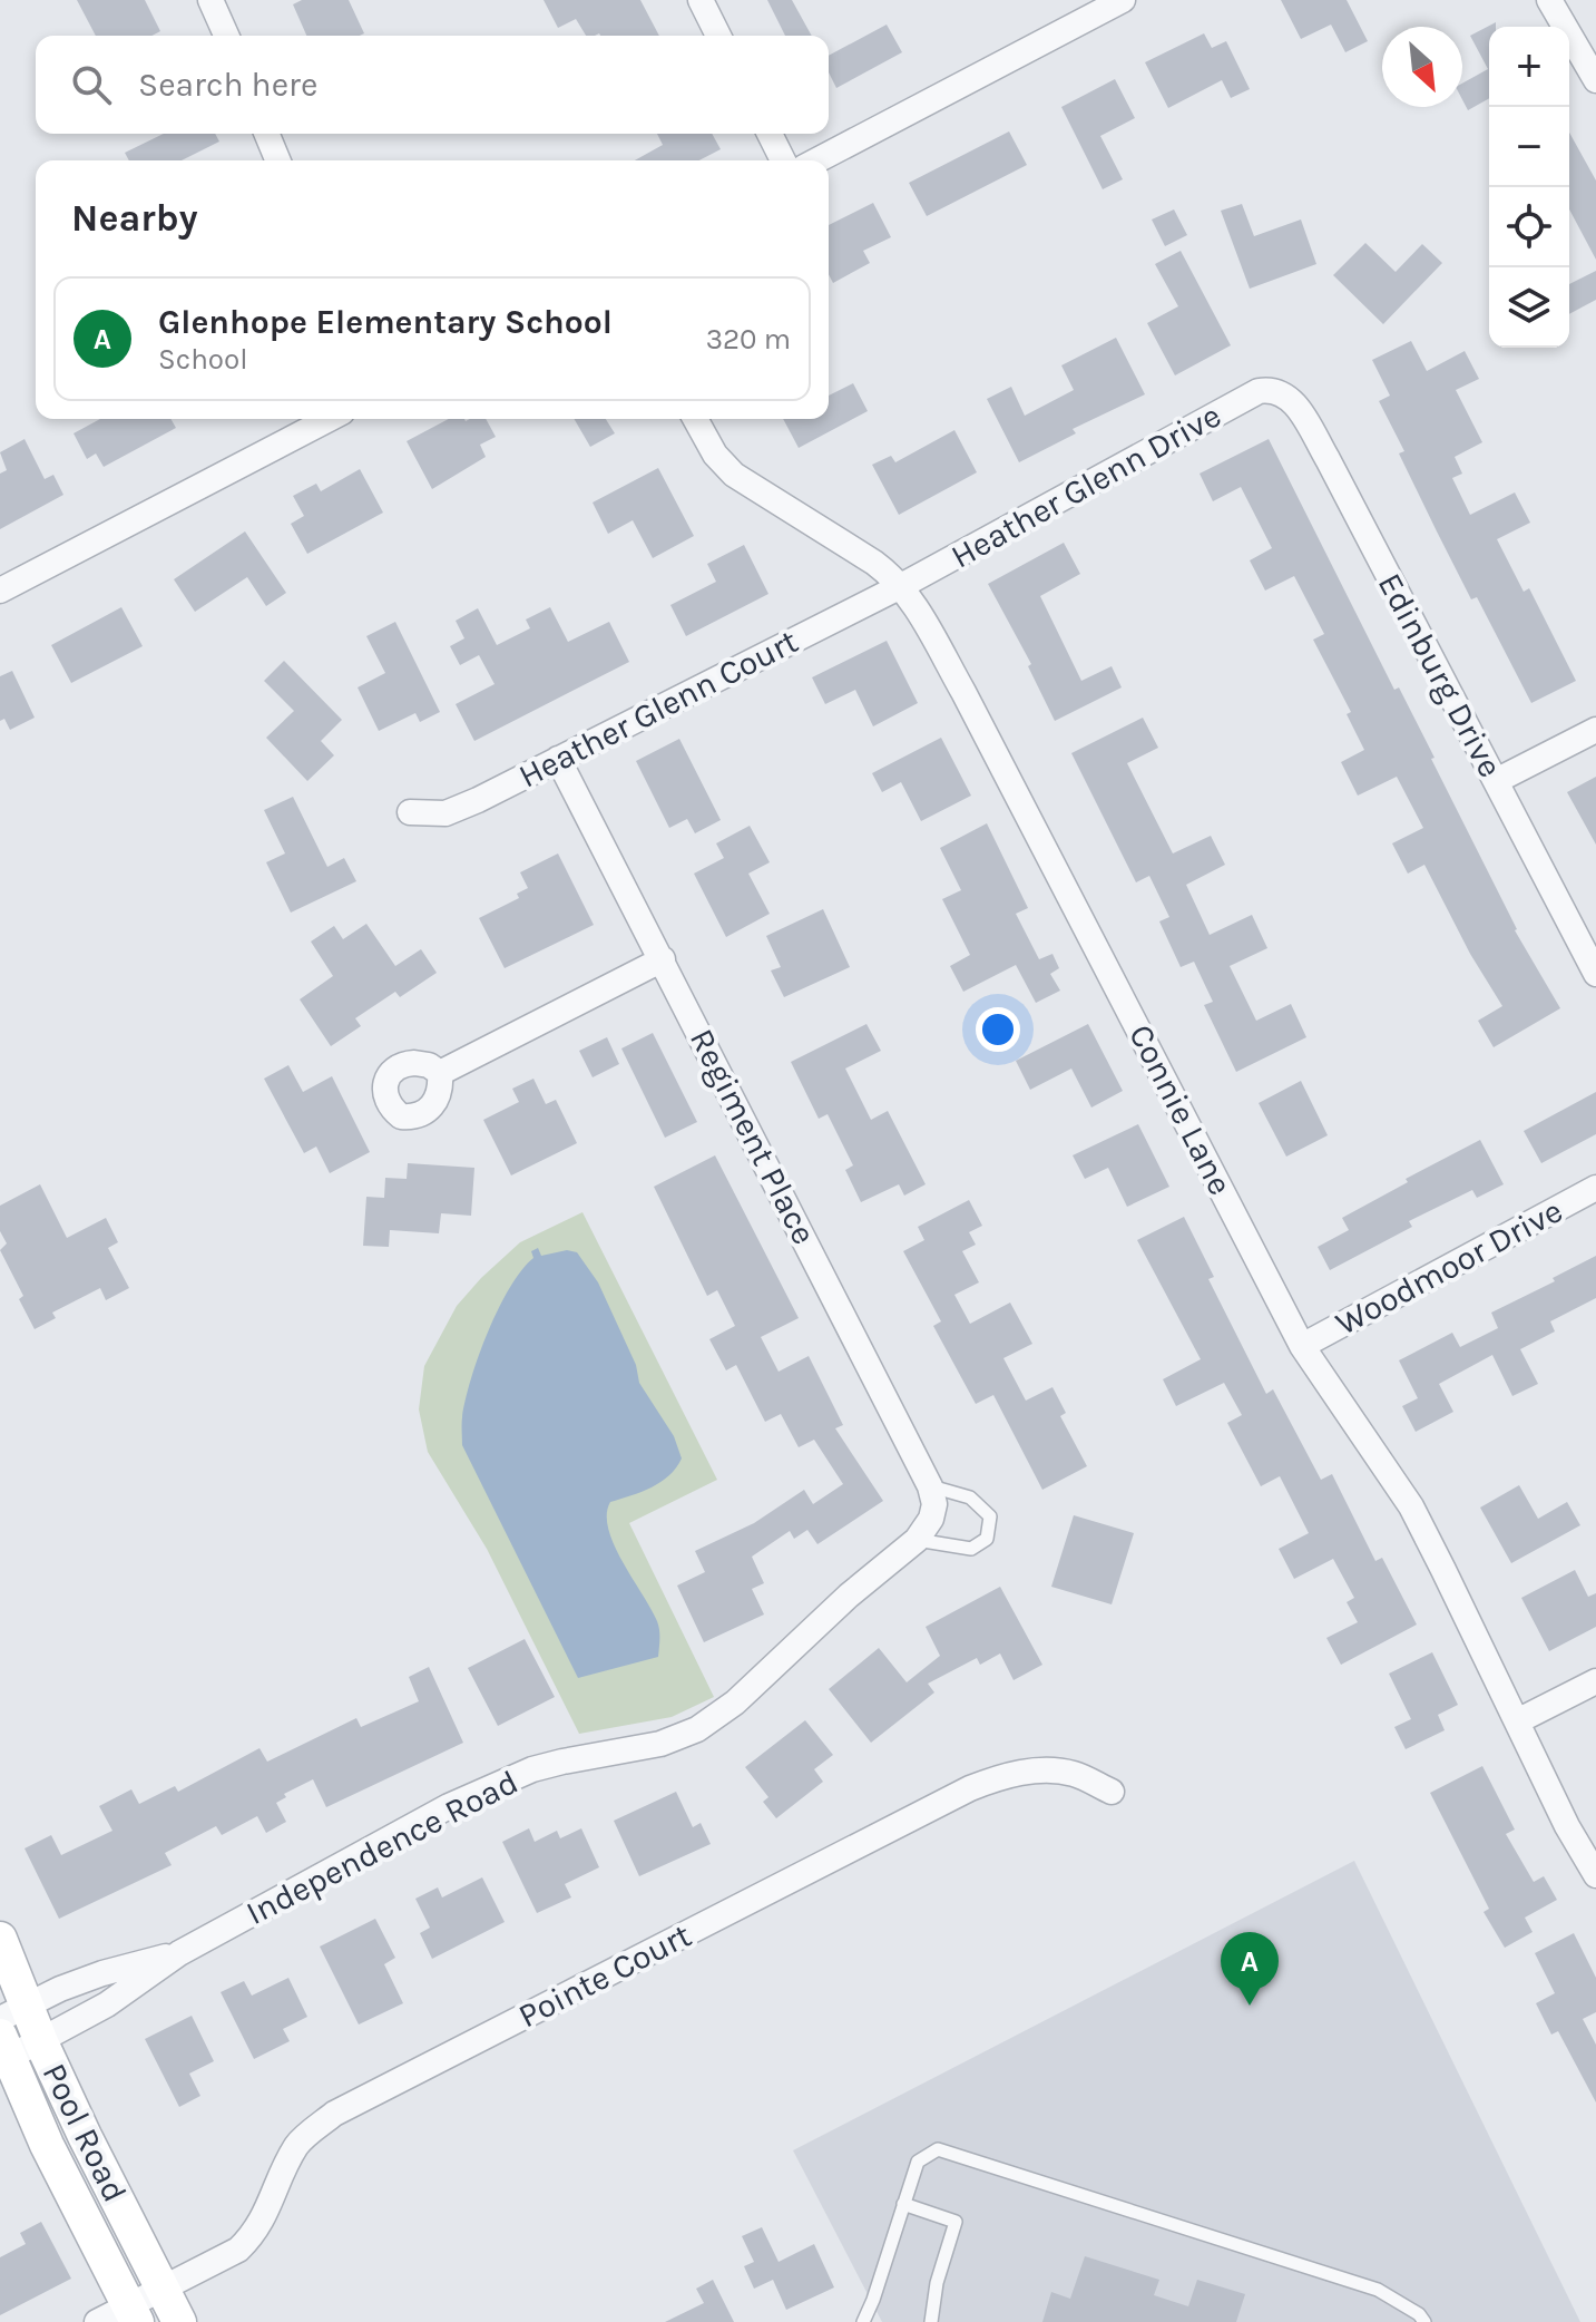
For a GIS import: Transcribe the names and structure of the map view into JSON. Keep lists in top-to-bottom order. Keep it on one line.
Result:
{"streets":{"main road":["Pool Road"],"street":["Heather Glenn Drive","Edinburg Drive","Heather Glenn Court","Connie Lane","Regiment Place","Woodmoor Drive","Independence Road","Pointe Court"]},"crossings":[["Heather Glenn Drive","Edinburg Drive"],["Heather Glenn Drive","Heather Glenn Court"],["Heather Glenn Drive","Connie Lane"],["Heather Glenn Court","Connie Lane"],["Heather Glenn Court","Regiment Place"],["Connie Lane","Woodmoor Drive"],["Regiment Place","Independence Road"],["Independence Road","Pool Road"],["Pointe Court","Pool Road"]],"north":"bottom right","page":{"map_buttons":["+","−"],"search":"Search here","heading":"Nearby","list":[{"mark":"A","name":"Glenhope Elementary School","note":"School","value":"320 m"}],"pins":"A"}}
